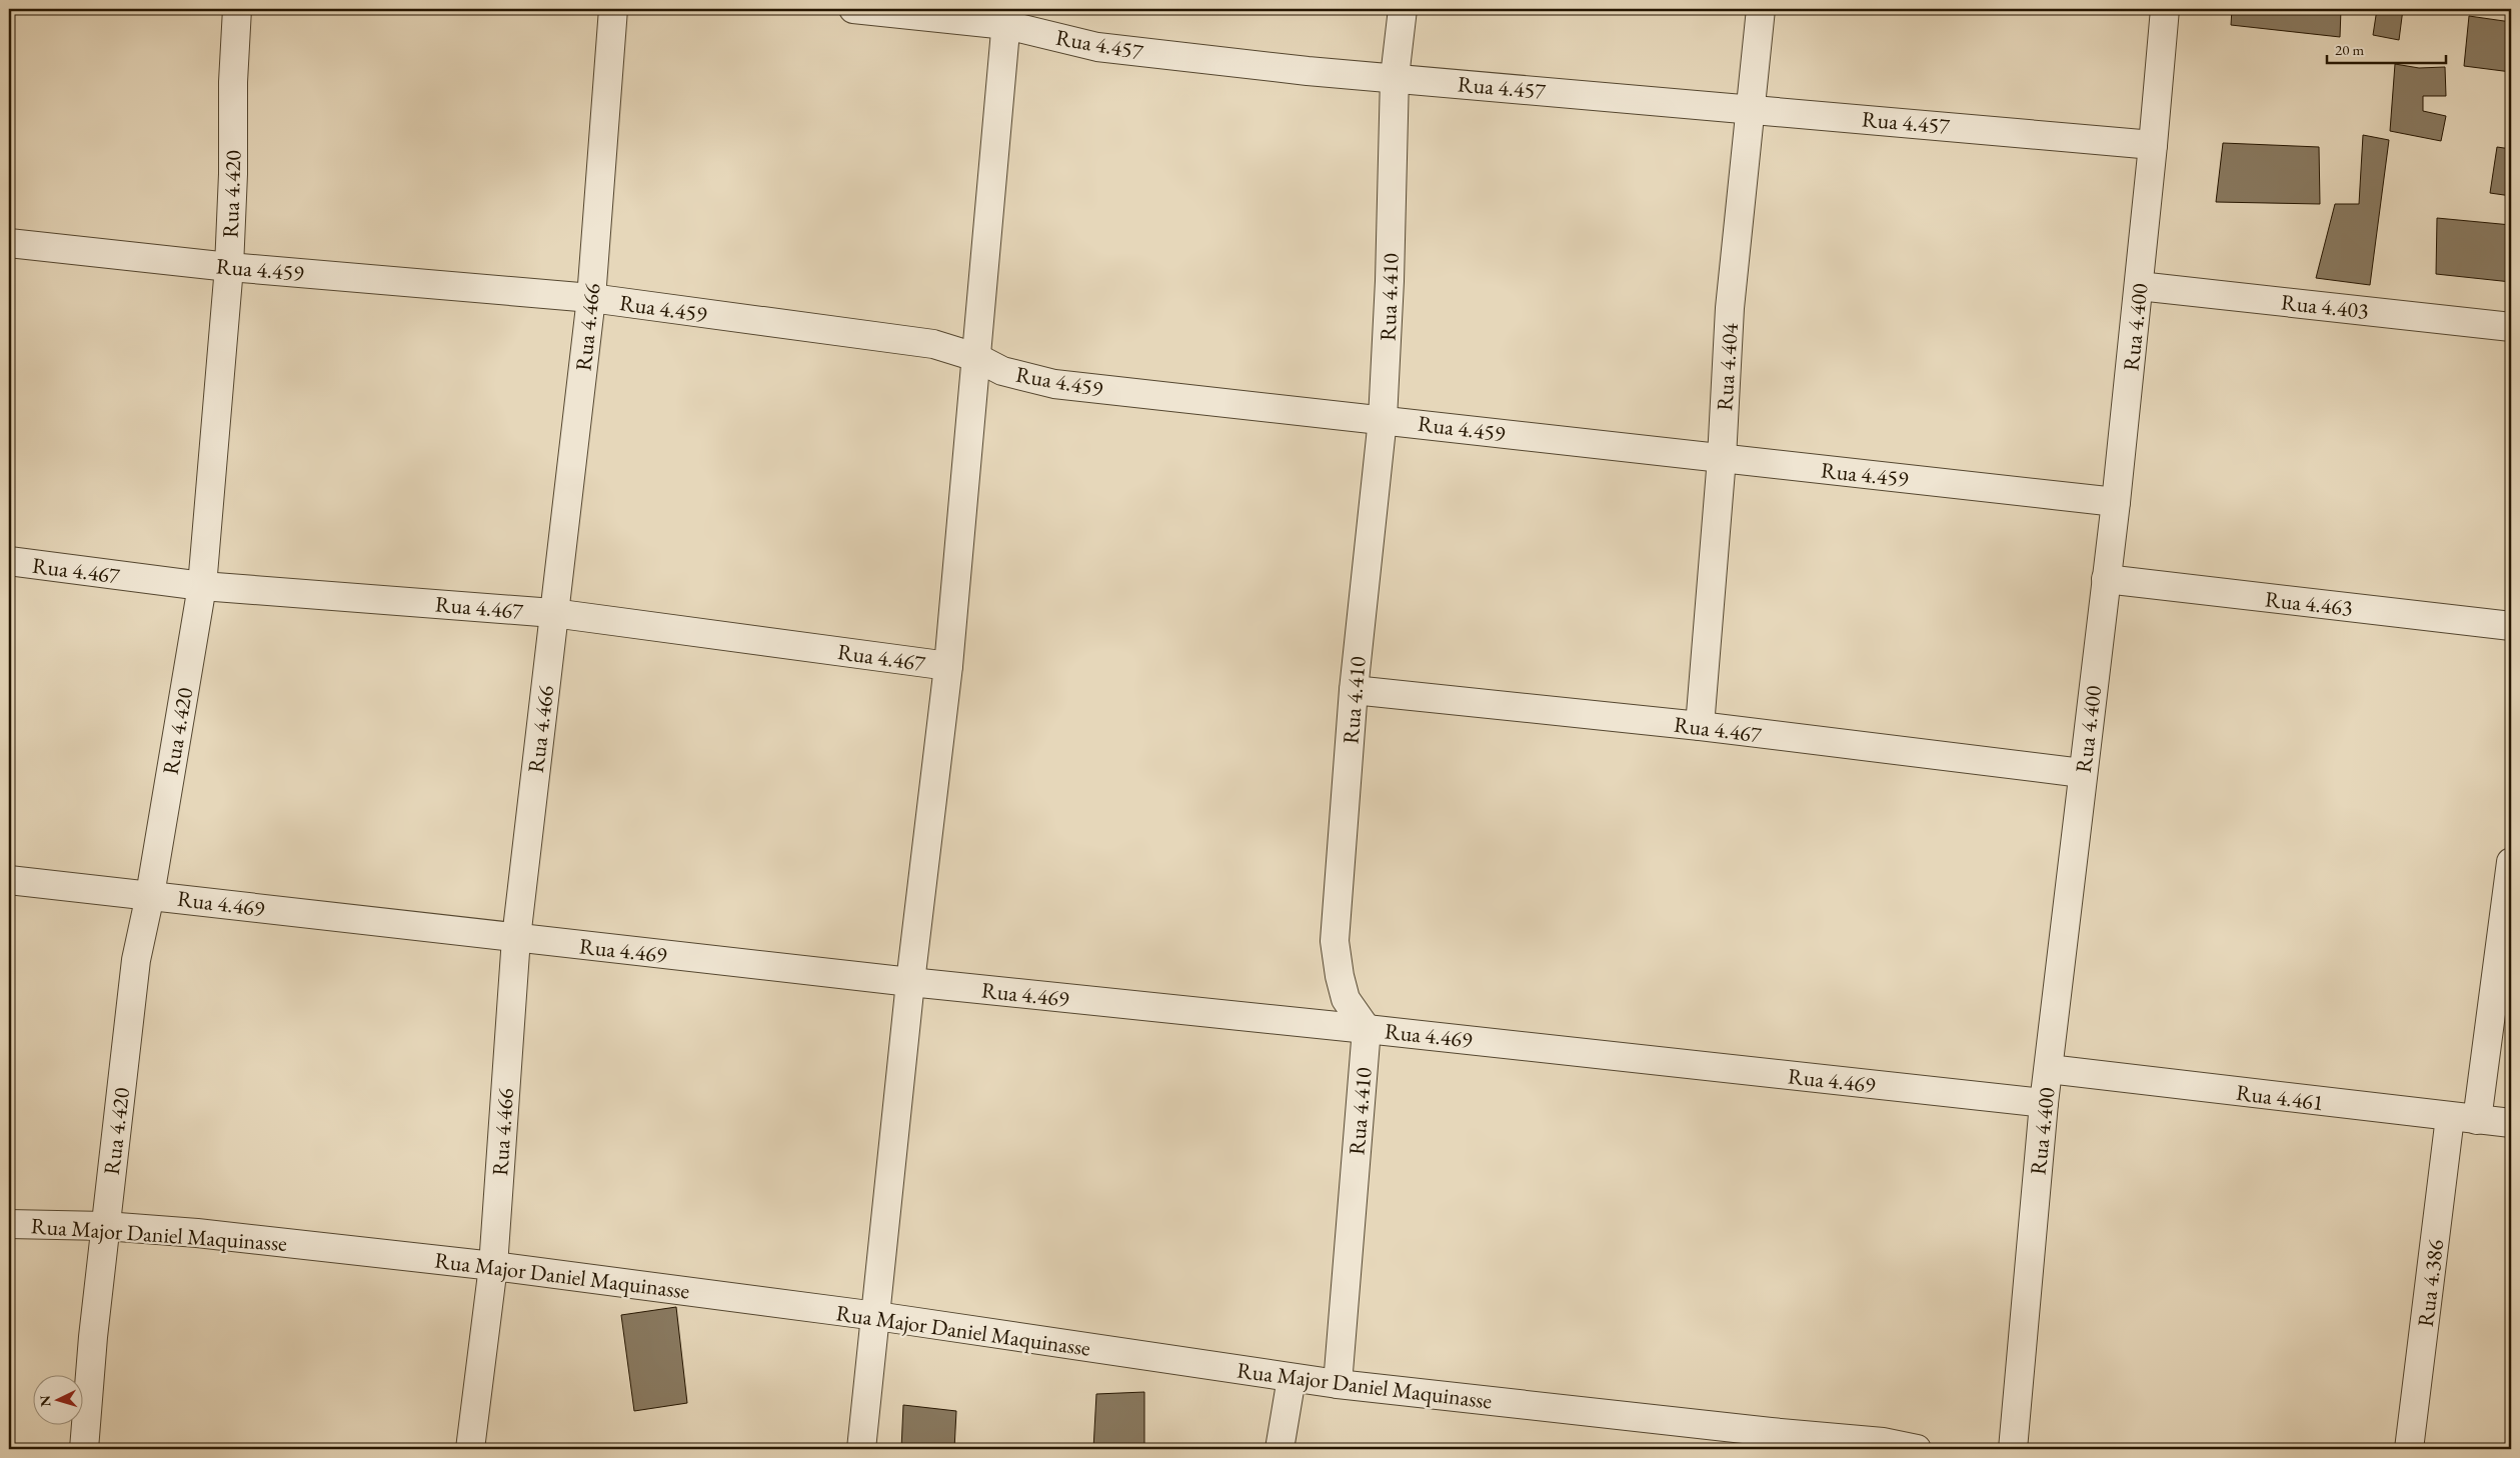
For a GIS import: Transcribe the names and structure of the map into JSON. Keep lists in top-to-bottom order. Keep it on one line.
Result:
{"streets":{"street":["Rua 4.457","Rua 4.420","Rua 4.459","Rua 4.410","Rua 4.403","Rua 4.466","Rua 4.400","Rua 4.404","Rua 4.467","Rua 4.463","Rua 4.469","Rua 4.461","Rua Major Daniel Maquinasse","Rua 4.386"]},"crossings":[["Rua 4.457","Rua 4.410"],["Rua 4.457","Rua 4.400"],["Rua 4.457","Rua 4.404"],["Rua 4.420","Rua 4.459"],["Rua 4.420","Rua 4.467"],["Rua 4.420","Rua 4.469"],["Rua 4.420","Rua Major Daniel Maquinasse"],["Rua 4.459","Rua 4.410"],["Rua 4.459","Rua 4.466"],["Rua 4.459","Rua 4.400"],["Rua 4.459","Rua 4.404"],["Rua 4.410","Rua 4.467"],["Rua 4.410","Rua 4.469"],["Rua 4.410","Rua Major Daniel Maquinasse"],["Rua 4.403","Rua 4.400"],["Rua 4.466","Rua 4.467"],["Rua 4.466","Rua 4.469"],["Rua 4.466","Rua Major Daniel Maquinasse"],["Rua 4.400","Rua 4.467"],["Rua 4.400","Rua 4.463"],["Rua 4.400","Rua 4.469"],["Rua 4.400","Rua 4.461"],["Rua 4.404","Rua 4.467"],["Rua 4.461","Rua 4.386"]],"scale_bar":"20 m","north":"left"}
